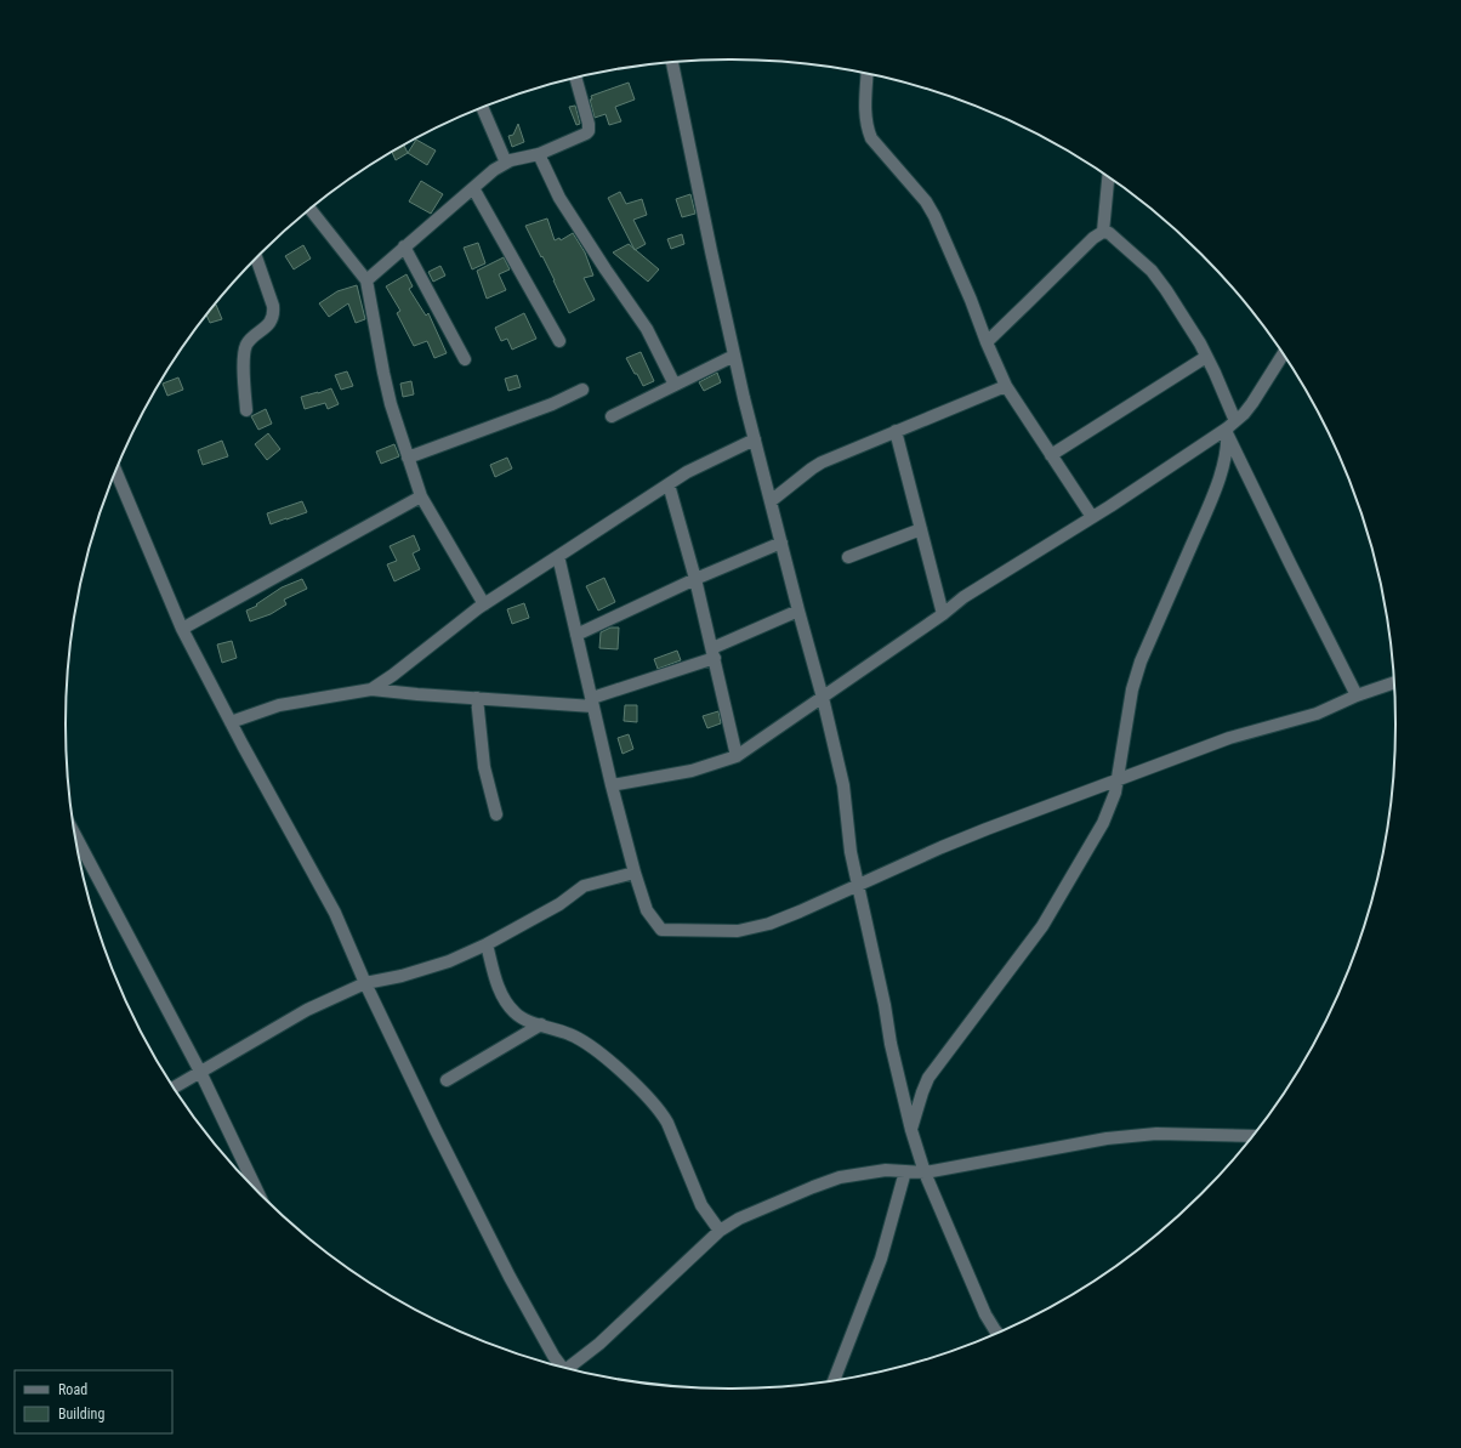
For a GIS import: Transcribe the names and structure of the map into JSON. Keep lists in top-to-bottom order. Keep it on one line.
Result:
{"legend":["Road","Building"]}
